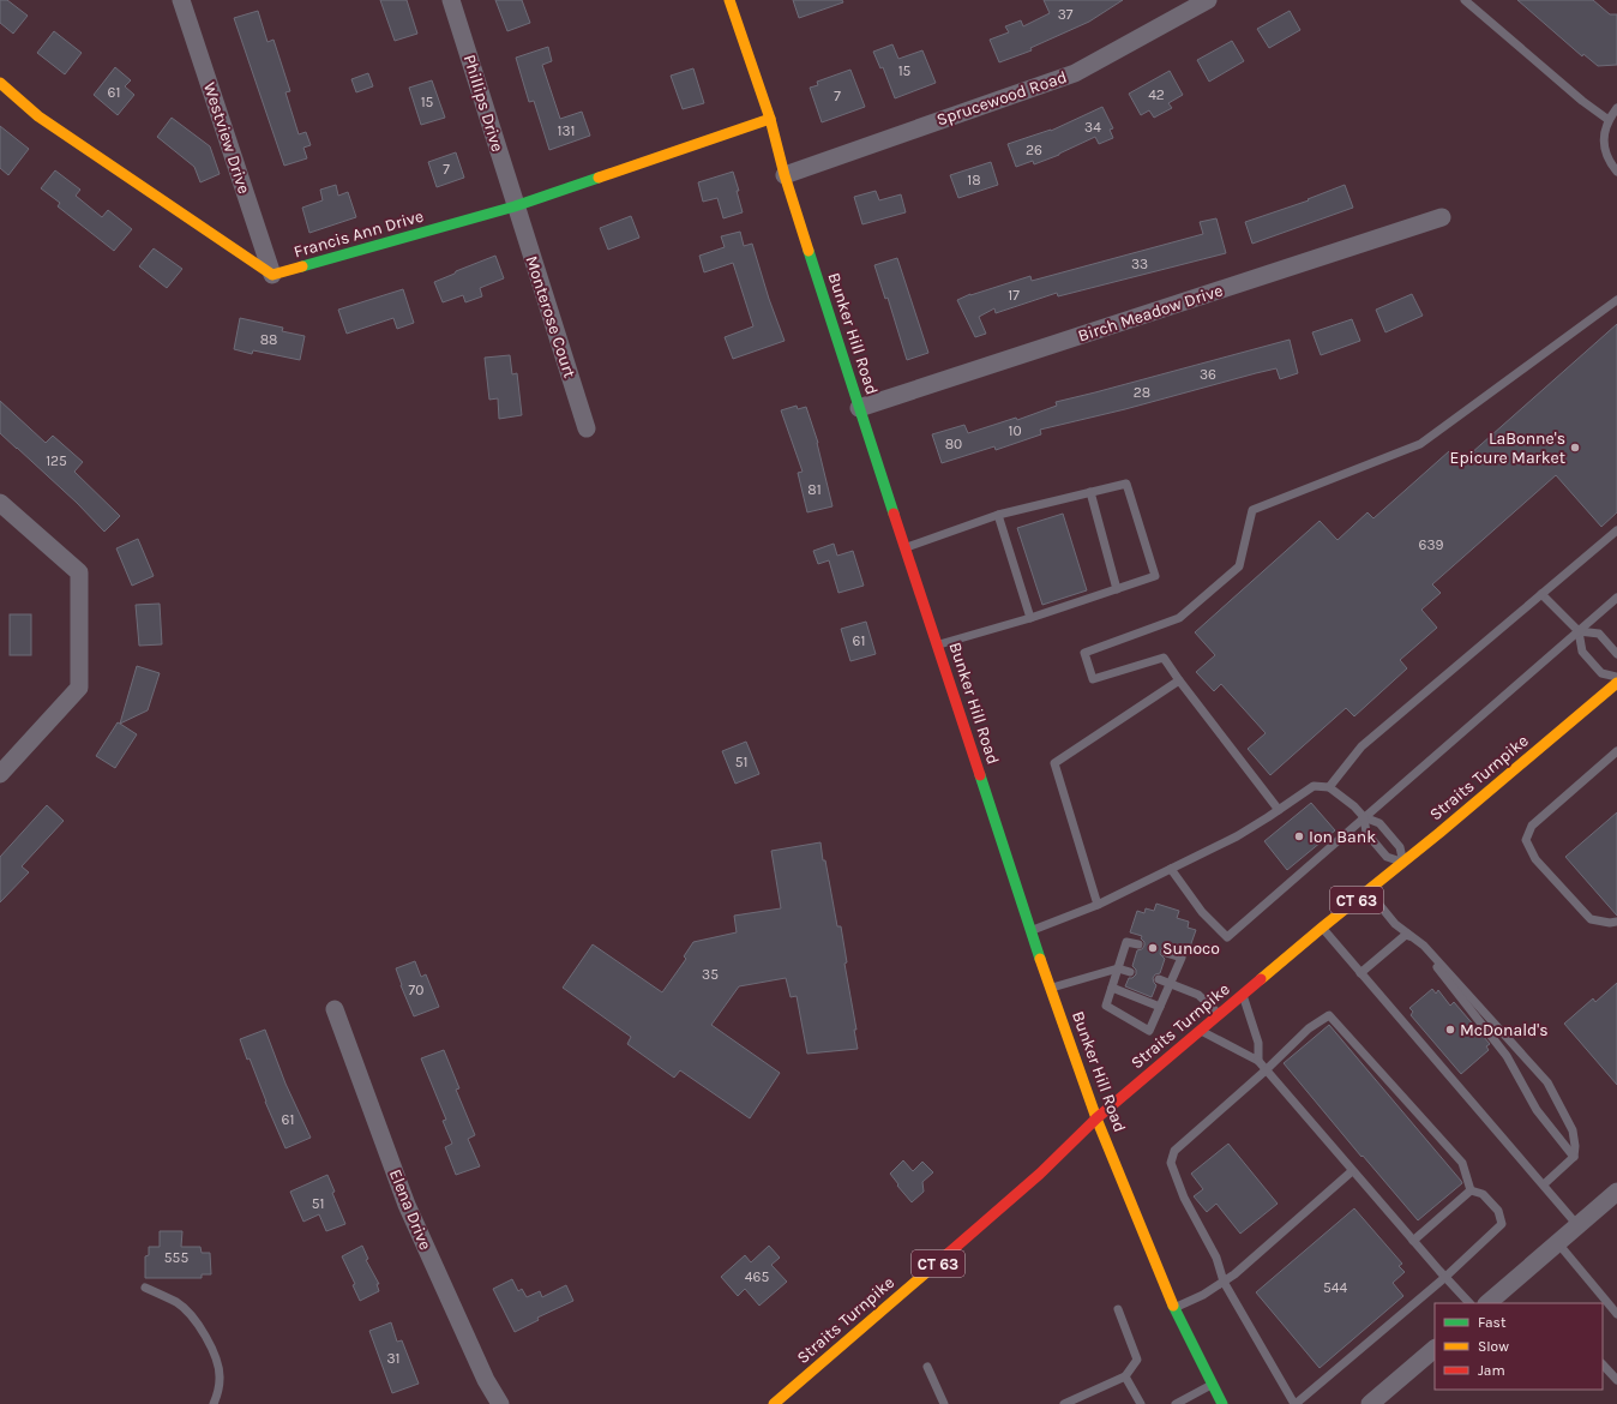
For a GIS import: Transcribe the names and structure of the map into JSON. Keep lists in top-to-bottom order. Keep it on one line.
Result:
{"streets":{"main road":["Francis Ann Drive","Bunker Hill Road","Straits Turnpike","CT 63"],"street":["Sprucewood Road","Phillips Drive","Westview Drive","Birch Meadow Drive","Monterose Court","Elena Drive"]},"crossings":[["Sprucewood Road","Bunker Hill Road"],["Phillips Drive","Francis Ann Drive"],["Phillips Drive","Monterose Court"],["Westview Drive","Francis Ann Drive"],["Francis Ann Drive","Monterose Court"],["Francis Ann Drive","Bunker Hill Road"],["Birch Meadow Drive","Bunker Hill Road"],["Bunker Hill Road","Straits Turnpike"]],"places":["LaBonne's Epicure Market","Ion Bank","Sunoco","McDonald's"],"house_numbers":["37","15","61","42","7","15","34","131","26","7","18","33","17","88","36","28","10","80","125","81","639","61","51","35","70","61","51","555","465","544","31"],"legend":["Fast","Slow","Jam"]}
